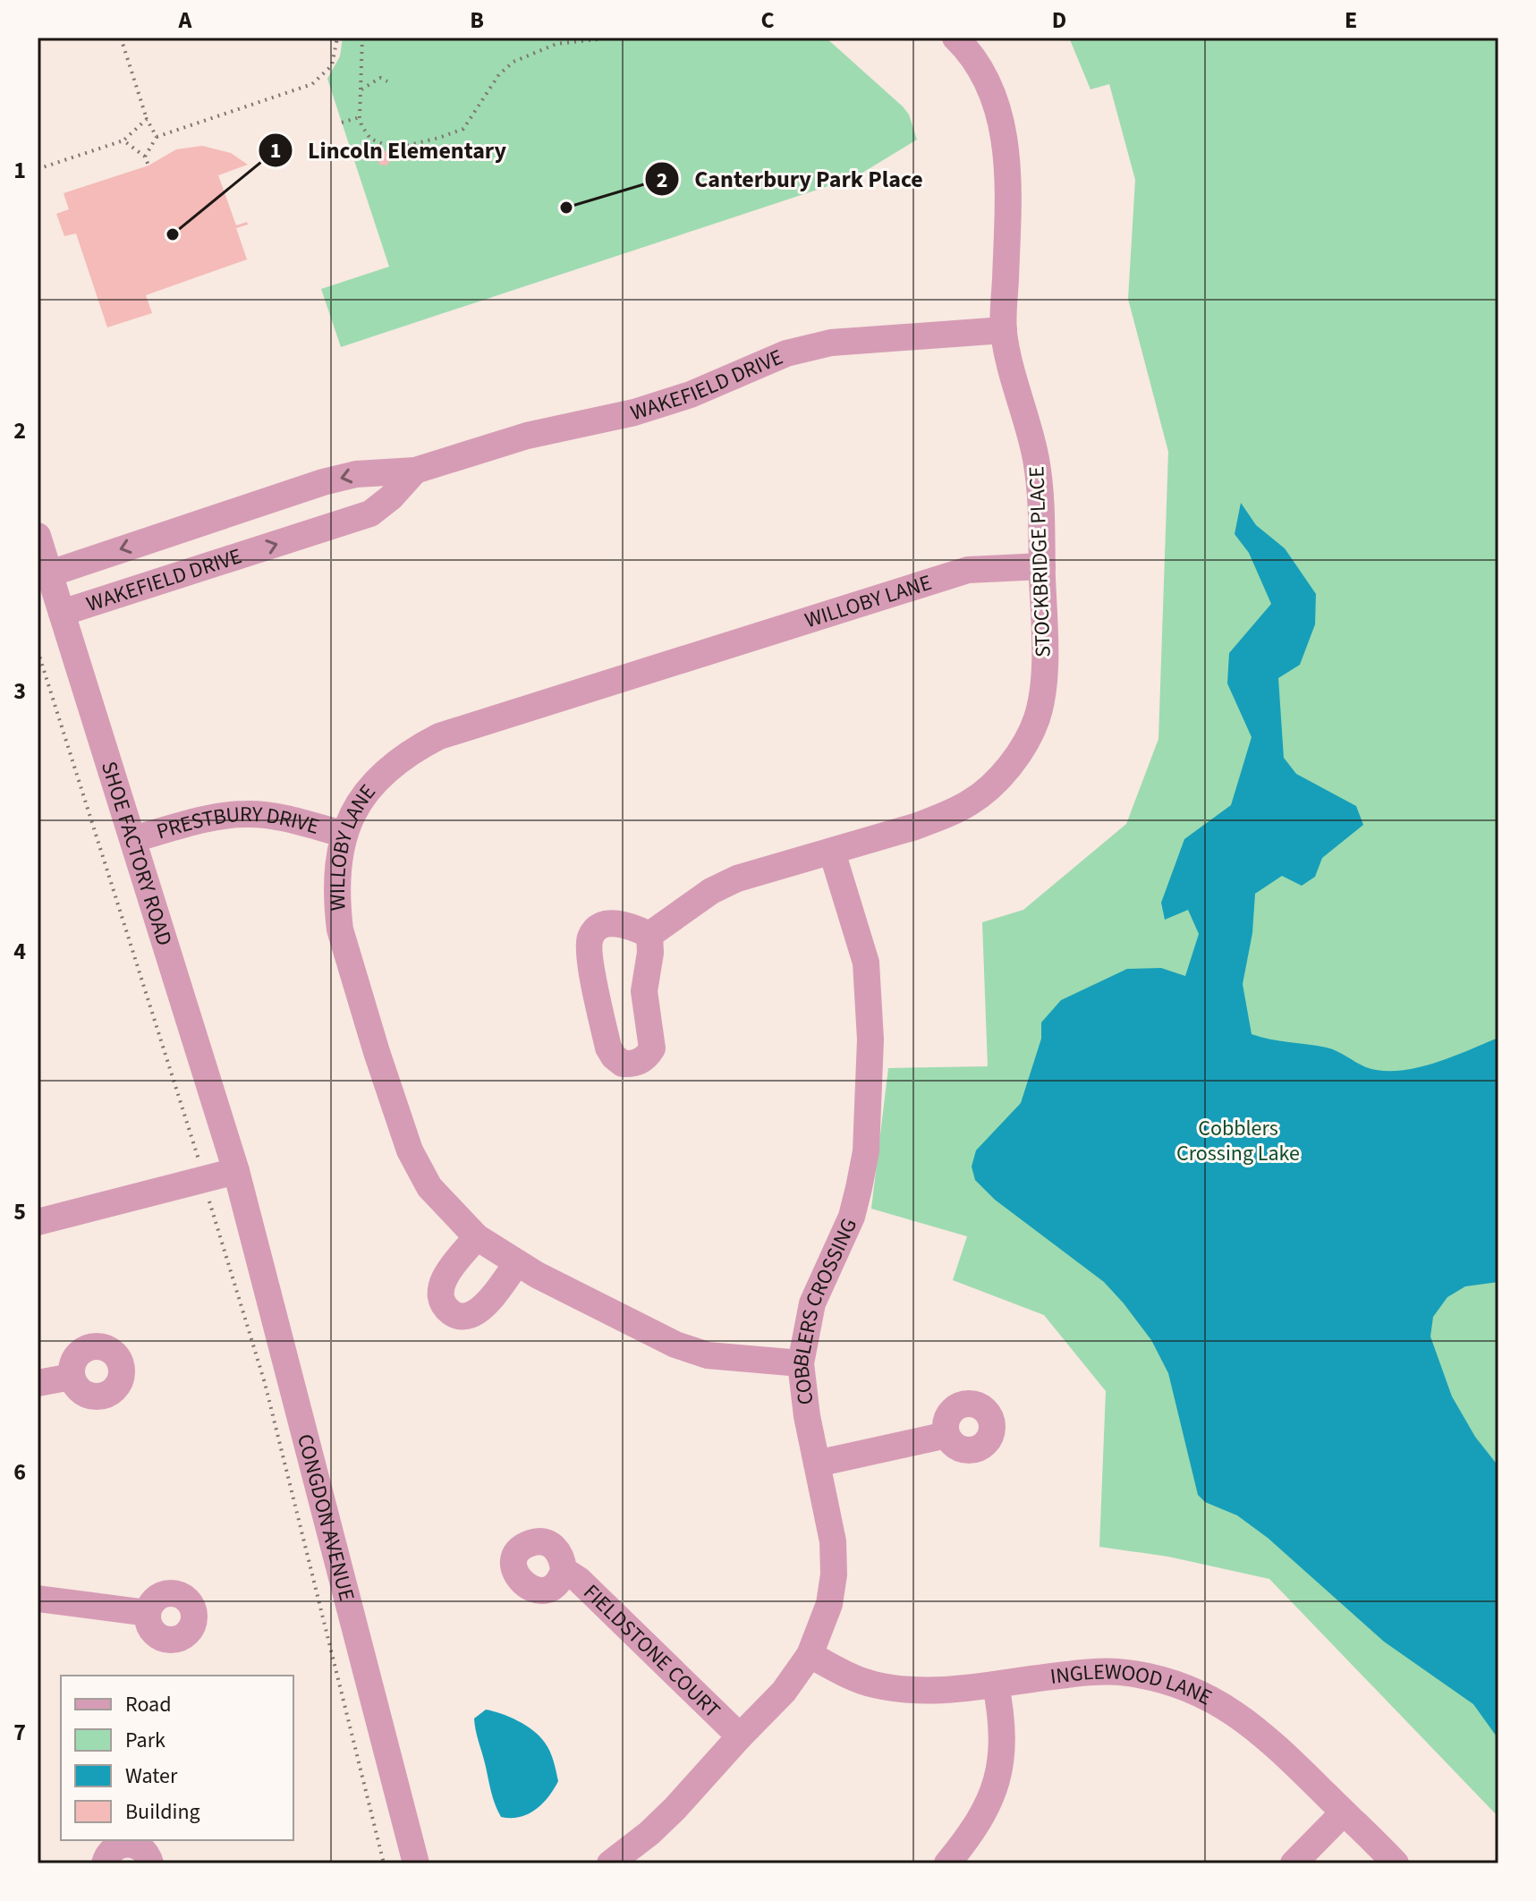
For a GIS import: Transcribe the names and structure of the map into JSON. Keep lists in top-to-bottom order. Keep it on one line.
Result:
{"streets":{"street":["WAKEFIELD DRIVE","STOCKBRIDGE PLACE","WILLOBY LANE","PRESTBURY DRIVE","SHOE FACTORY ROAD","COBBLERS CROSSING","CONGDON AVENUE","FIELDSTONE COURT","INGLEWOOD LANE"]},"crossings":[["WAKEFIELD DRIVE","STOCKBRIDGE PLACE"],["WAKEFIELD DRIVE","SHOE FACTORY ROAD"],["STOCKBRIDGE PLACE","WILLOBY LANE"],["STOCKBRIDGE PLACE","COBBLERS CROSSING"],["WILLOBY LANE","PRESTBURY DRIVE"],["WILLOBY LANE","COBBLERS CROSSING"],["PRESTBURY DRIVE","SHOE FACTORY ROAD"],["SHOE FACTORY ROAD","CONGDON AVENUE"],["COBBLERS CROSSING","FIELDSTONE COURT"],["COBBLERS CROSSING","INGLEWOOD LANE"]],"parks":["Cobblers Crossing Lake"],"places":["Canterbury Park Place","Lincoln Elementary"],"legend":["Road","Park","Water","Building"],"grid":{"columns":["A","B","C","D","E"],"rows":["1","2","3","4","5","6","7"]}}
